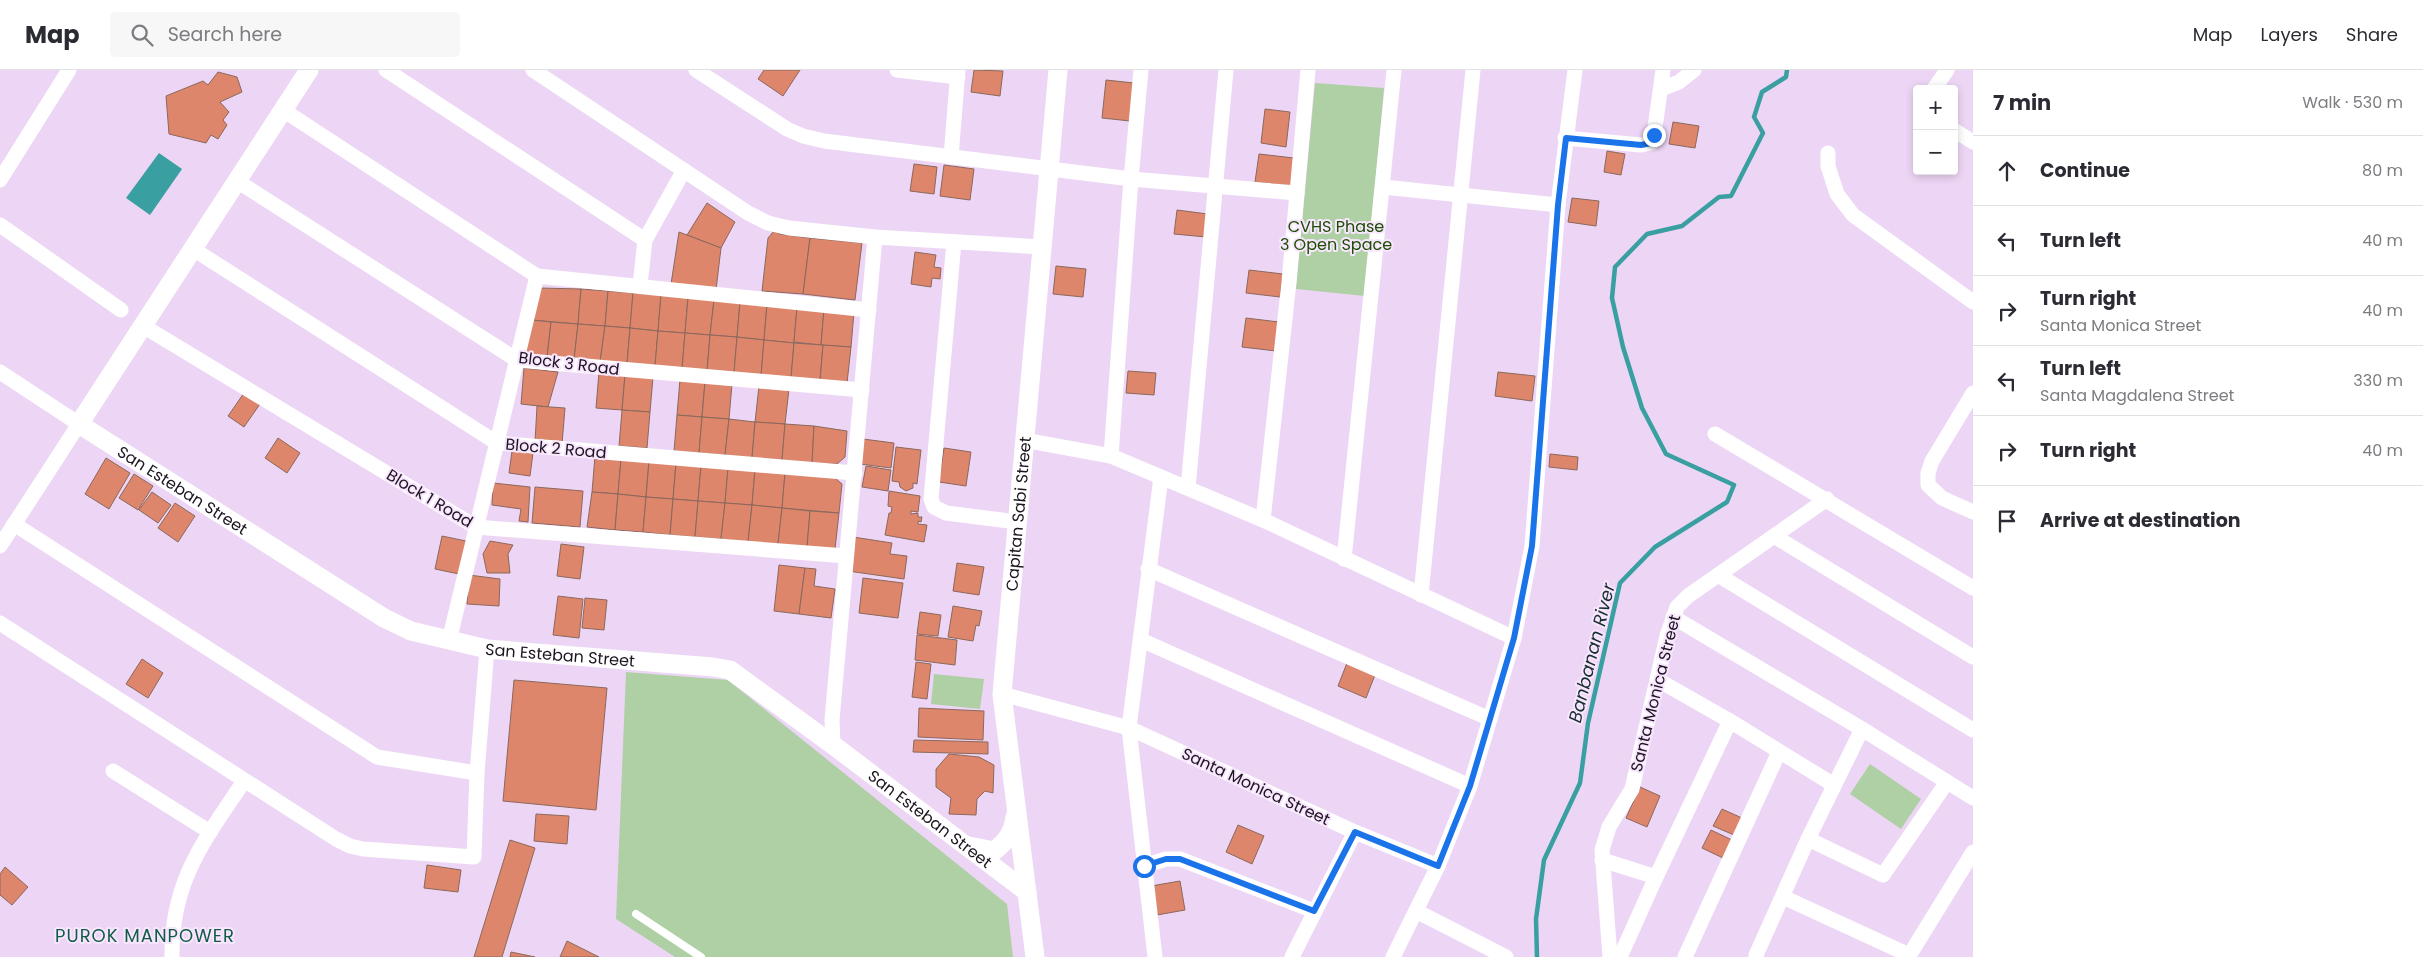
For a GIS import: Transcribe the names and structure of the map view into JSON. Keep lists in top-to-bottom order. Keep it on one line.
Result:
{"streets":{"street":["Block 3 Road","Block 2 Road","San Esteban Street","Block 1 Road","Capitan Sabi Street","Santa Monica Street"]},"crossings":[["San Esteban Street","Capitan Sabi Street"],["Capitan Sabi Street","Santa Monica Street"]],"districts":["PUROK MANPOWER"],"water":["Banbanan River"],"parks":["CVHS Phase 3 Open Space"],"page":{"header":"Map","search":"Search here","nav":["Map","Layers","Share"],"heading":["7 min","Walk · 530 m"],"map_buttons":["+","−"],"list":[["Continue","80 m"],["Turn left","40 m"],["Turn right","Santa Monica Street","40 m"],["Turn left","Santa Magdalena Street","330 m"],["Turn right","40 m"],"Arrive at destination"]}}
